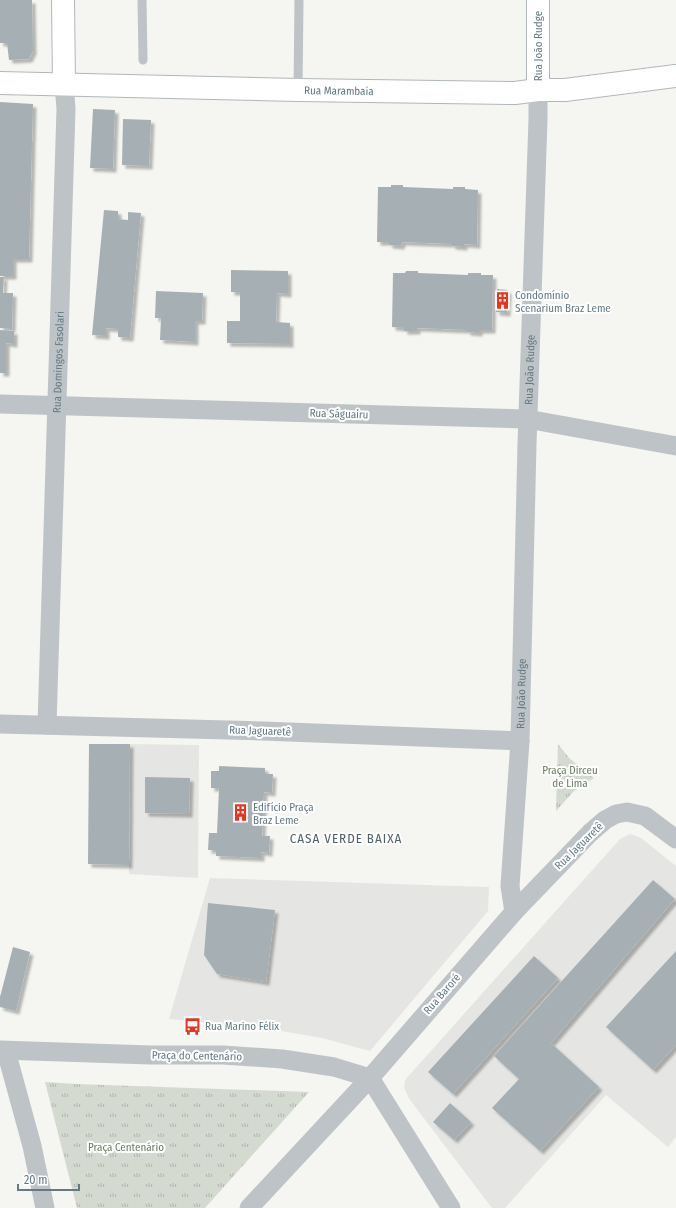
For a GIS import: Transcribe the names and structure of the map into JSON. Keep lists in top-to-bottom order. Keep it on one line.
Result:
{"streets":{"street":["Rua João Rudge","Rua Marambaia","Rua Domingos Fasolari","Rua Ságuairu","Rua Jaguaretê","Rua Baroré","Praça do Centenário"]},"crossings":[["Rua João Rudge","Rua Marambaia"],["Rua João Rudge","Rua Ságuairu"],["Rua João Rudge","Rua Jaguaretê"],["Rua Marambaia","Rua Domingos Fasolari"],["Rua Domingos Fasolari","Rua Ságuairu"],["Rua Domingos Fasolari","Rua Jaguaretê"],["Rua Jaguaretê","Rua Baroré"],["Rua Baroré","Praça do Centenário"]],"districts":["CASA VERDE BAIXA"],"parks":["Praça Dirceu de Lima","Praça Centenário"],"places":{"building":["Condomínio Scenarium Braz Leme","Edifício Praça Braz Leme"],"bus stop":["Rua Marino Félix"]},"scale_bar":"20 m"}
